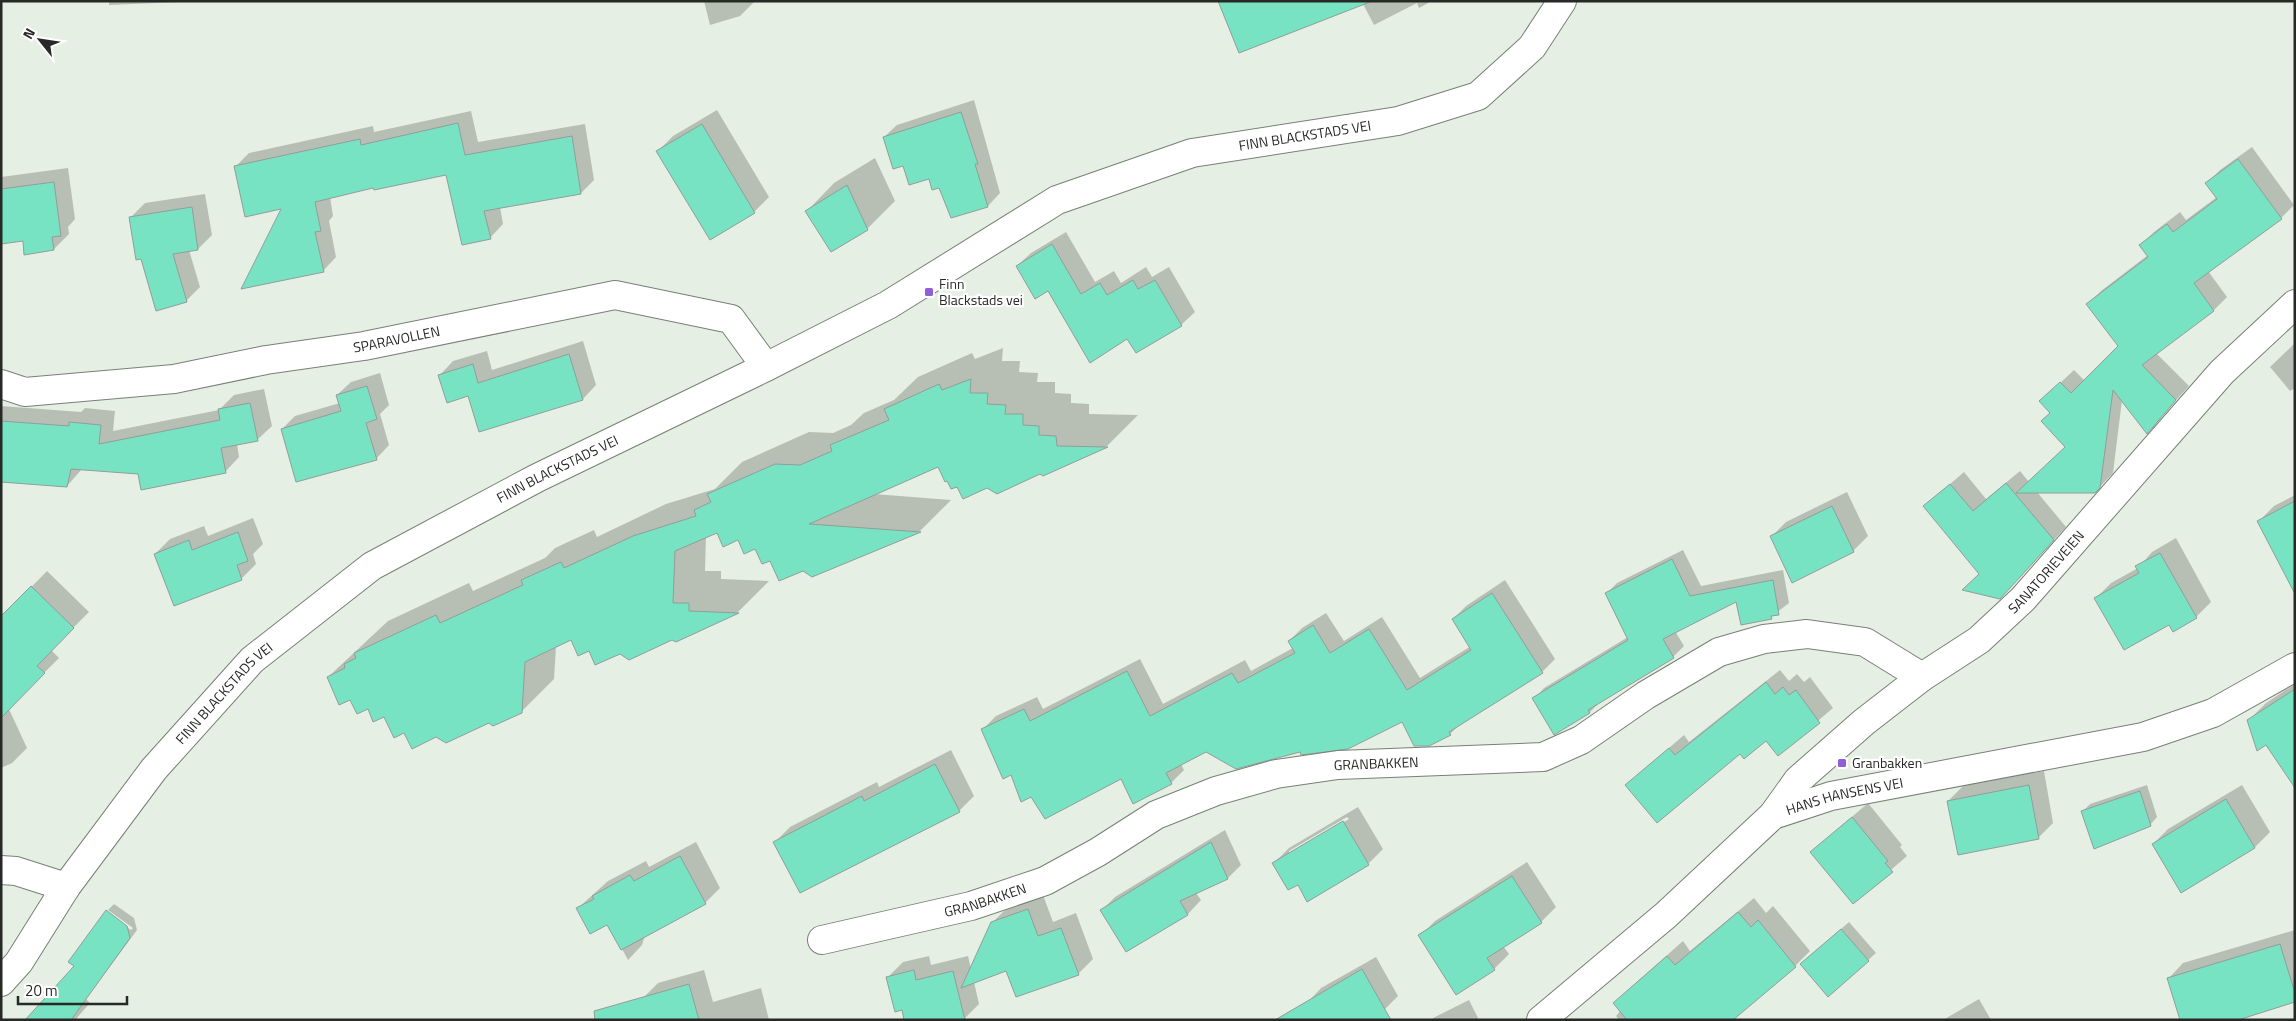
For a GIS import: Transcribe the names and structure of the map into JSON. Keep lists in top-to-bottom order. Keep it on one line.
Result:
{"streets":{"street":["FINN BLACKSTADS VEI","SPARAVOLLEN","SANATORIEVEIEN","GRANBAKKEN","HANS HANSENS VEI"]},"crossings":[["FINN BLACKSTADS VEI","SPARAVOLLEN"],["SANATORIEVEIEN","GRANBAKKEN"],["SANATORIEVEIEN","HANS HANSENS VEI"]],"places":{"transit":["Finn Blackstads vei","Granbakken"]},"scale_bar":"20 m","north":"top left"}
